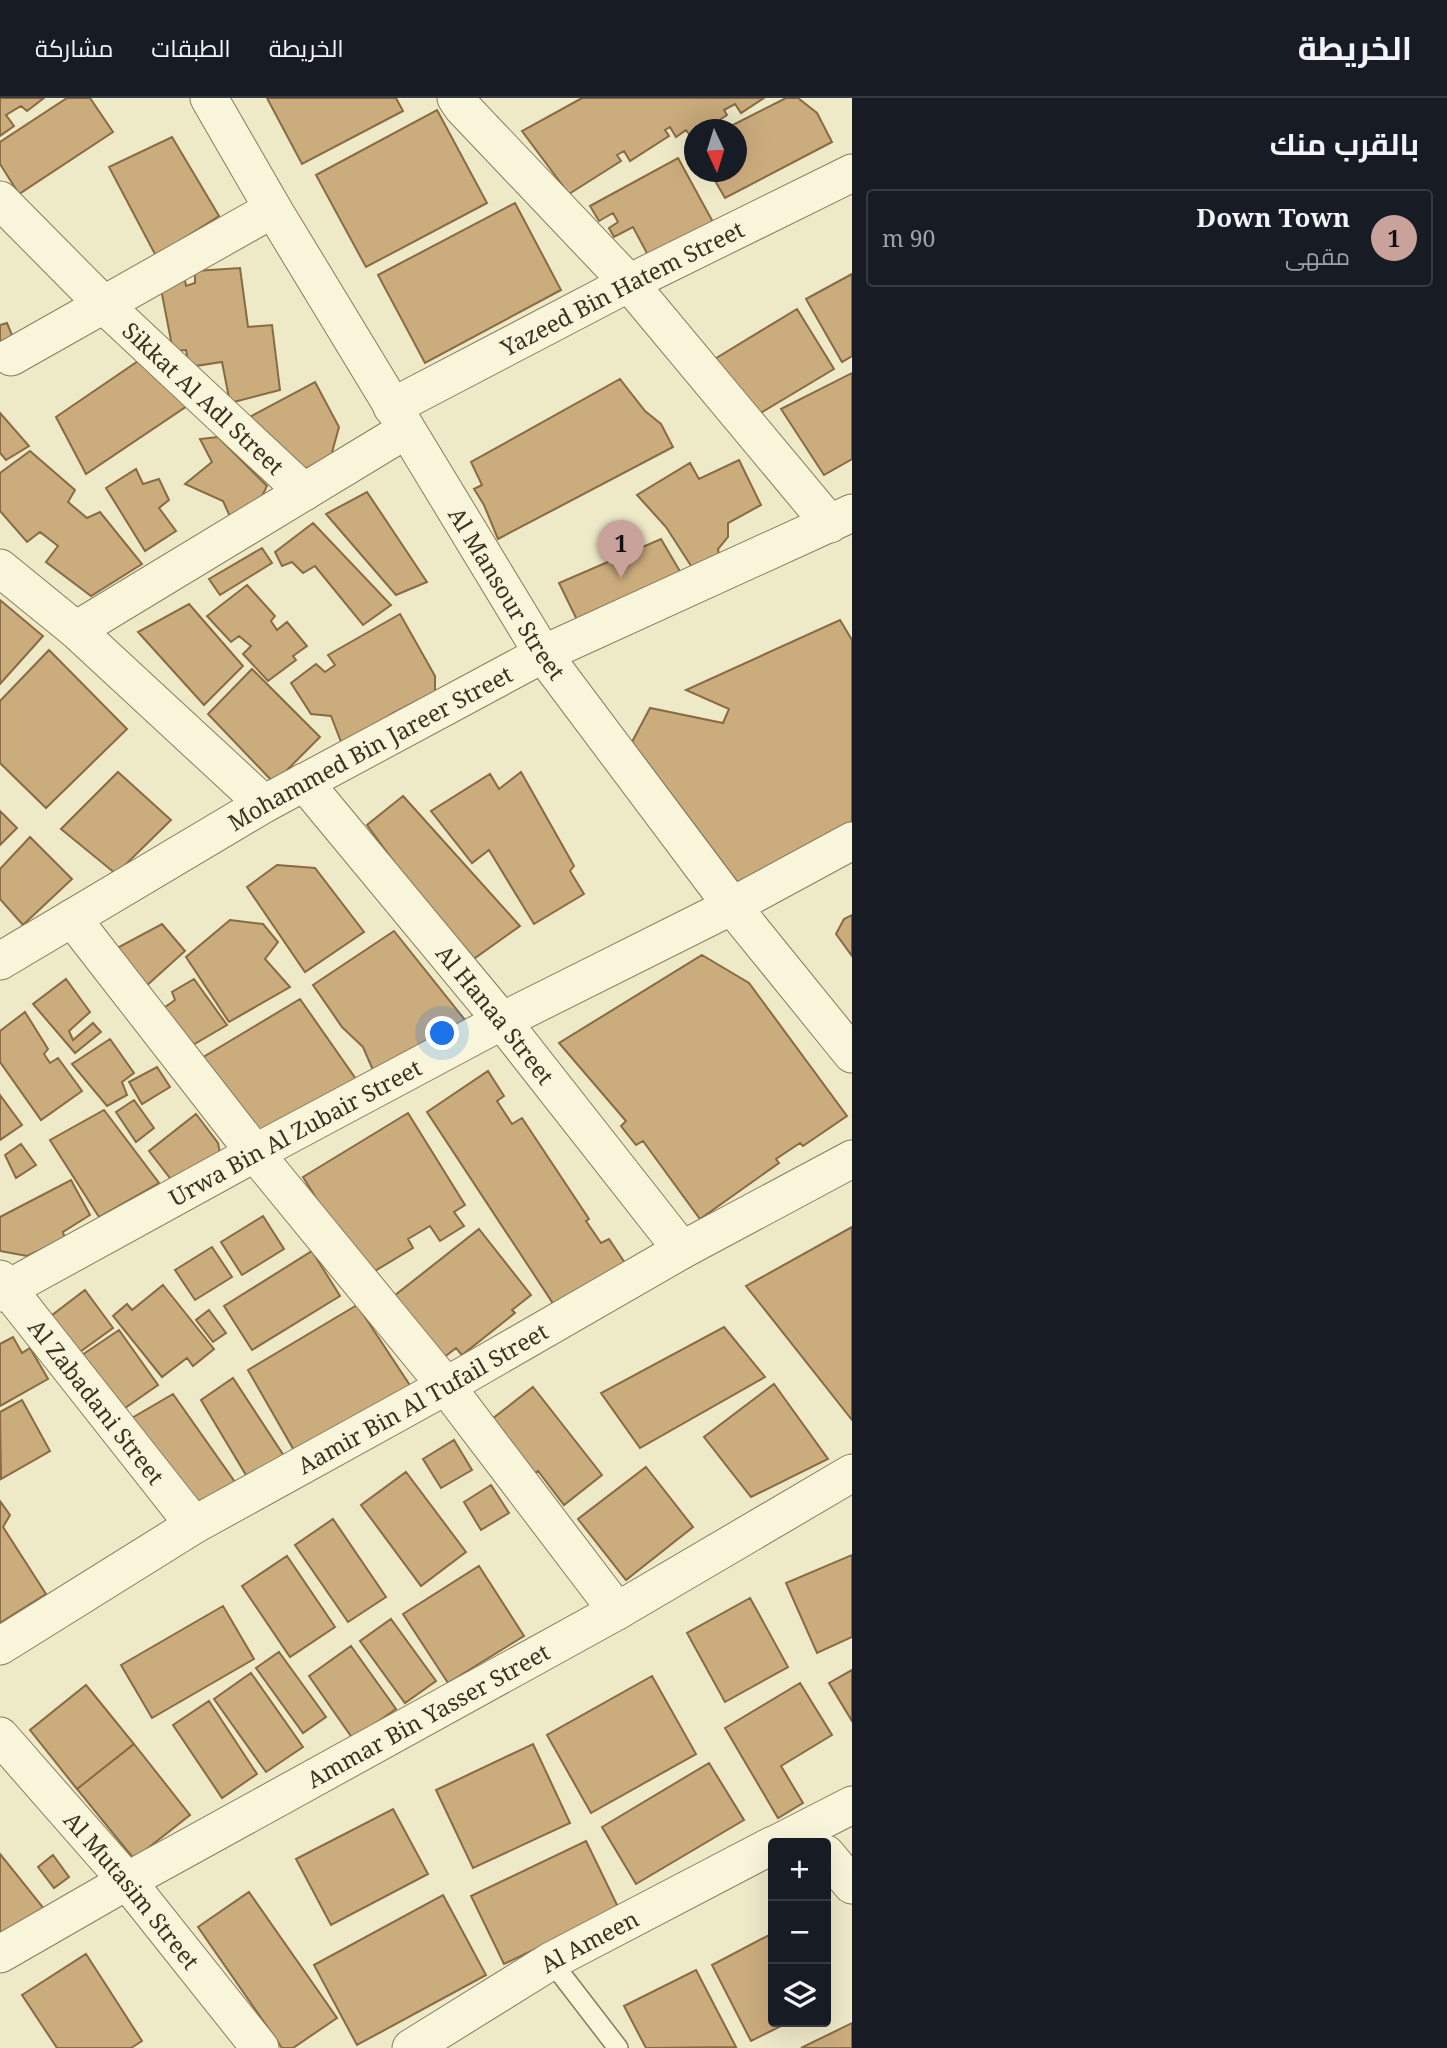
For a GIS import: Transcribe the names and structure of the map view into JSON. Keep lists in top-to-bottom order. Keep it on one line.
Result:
{"streets":{"street":["Yazeed Bin Hatem Street","Sikkat Al Adl Street","Al Mansour Street","Mohammed Bin Jareer Street","Al Hanaa Street","Urwa Bin Al Zubair Street","Aamir Bin Al Tufail Street","Al Zabadani Street","Ammar Bin Yasser Street","Al Mutasim Street","Al Ameen"]},"crossings":[["Yazeed Bin Hatem Street","Sikkat Al Adl Street"],["Yazeed Bin Hatem Street","Al Mansour Street"],["Yazeed Bin Hatem Street","Mohammed Bin Jareer Street"],["Sikkat Al Adl Street","Al Mansour Street"],["Al Mansour Street","Mohammed Bin Jareer Street"],["Al Mansour Street","Urwa Bin Al Zubair Street"],["Mohammed Bin Jareer Street","Al Hanaa Street"],["Al Hanaa Street","Urwa Bin Al Zubair Street"],["Al Hanaa Street","Aamir Bin Al Tufail Street"],["Urwa Bin Al Zubair Street","Al Zabadani Street"],["Aamir Bin Al Tufail Street","Al Zabadani Street"],["Ammar Bin Yasser Street","Al Mutasim Street"]],"north":"bottom","page":{"header":"الخريطة","nav":["الخريطة","الطبقات","مشاركة"],"heading":"بالقرب منك","list":[{"mark":"1","name":"Down Town","note":"مقهى","value":"90 m"}],"pins":"1","map_buttons":["+","−"]}}
